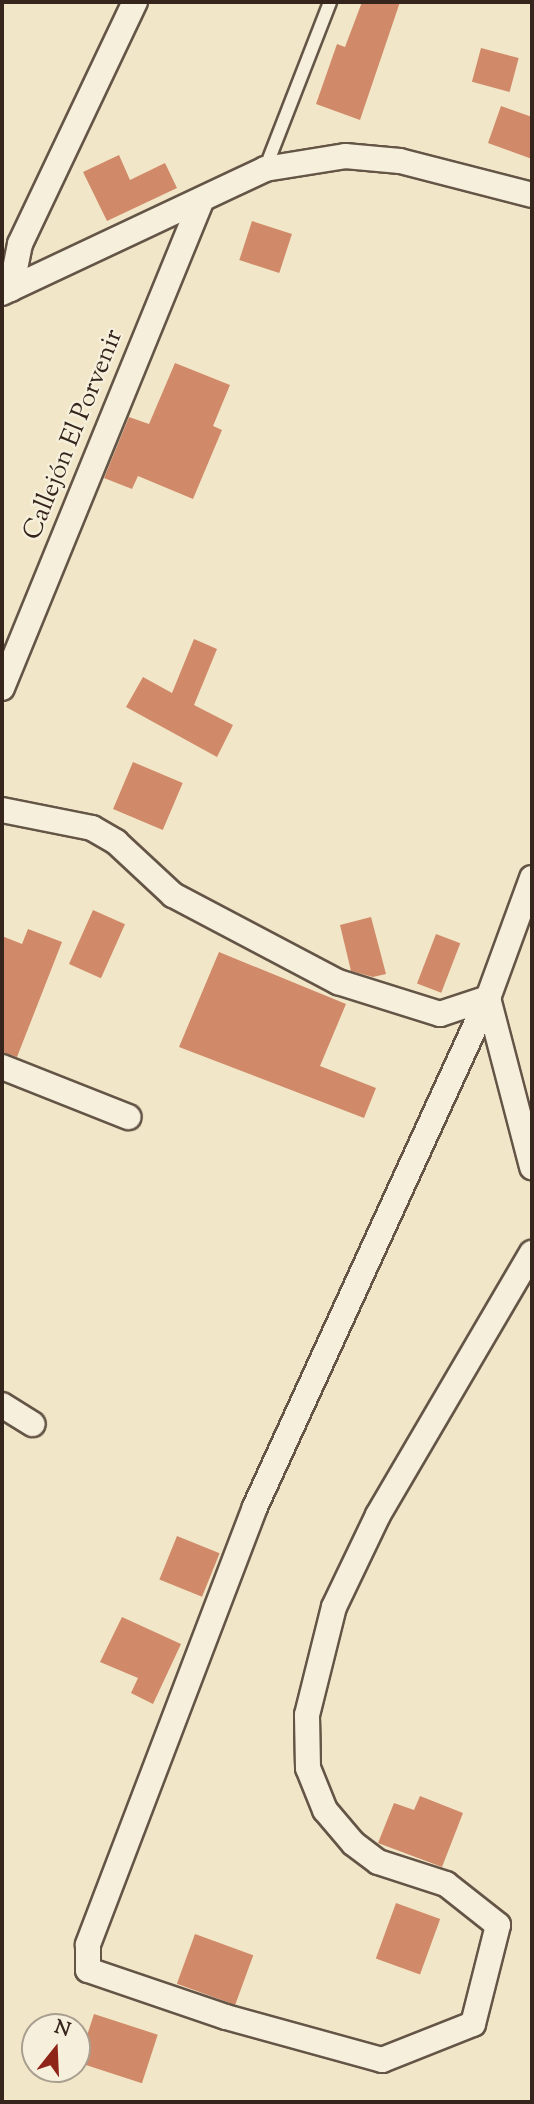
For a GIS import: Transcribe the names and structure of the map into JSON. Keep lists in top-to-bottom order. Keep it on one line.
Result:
{"streets":{"street":["Callejón El Porvenir"]},"north":"top"}
